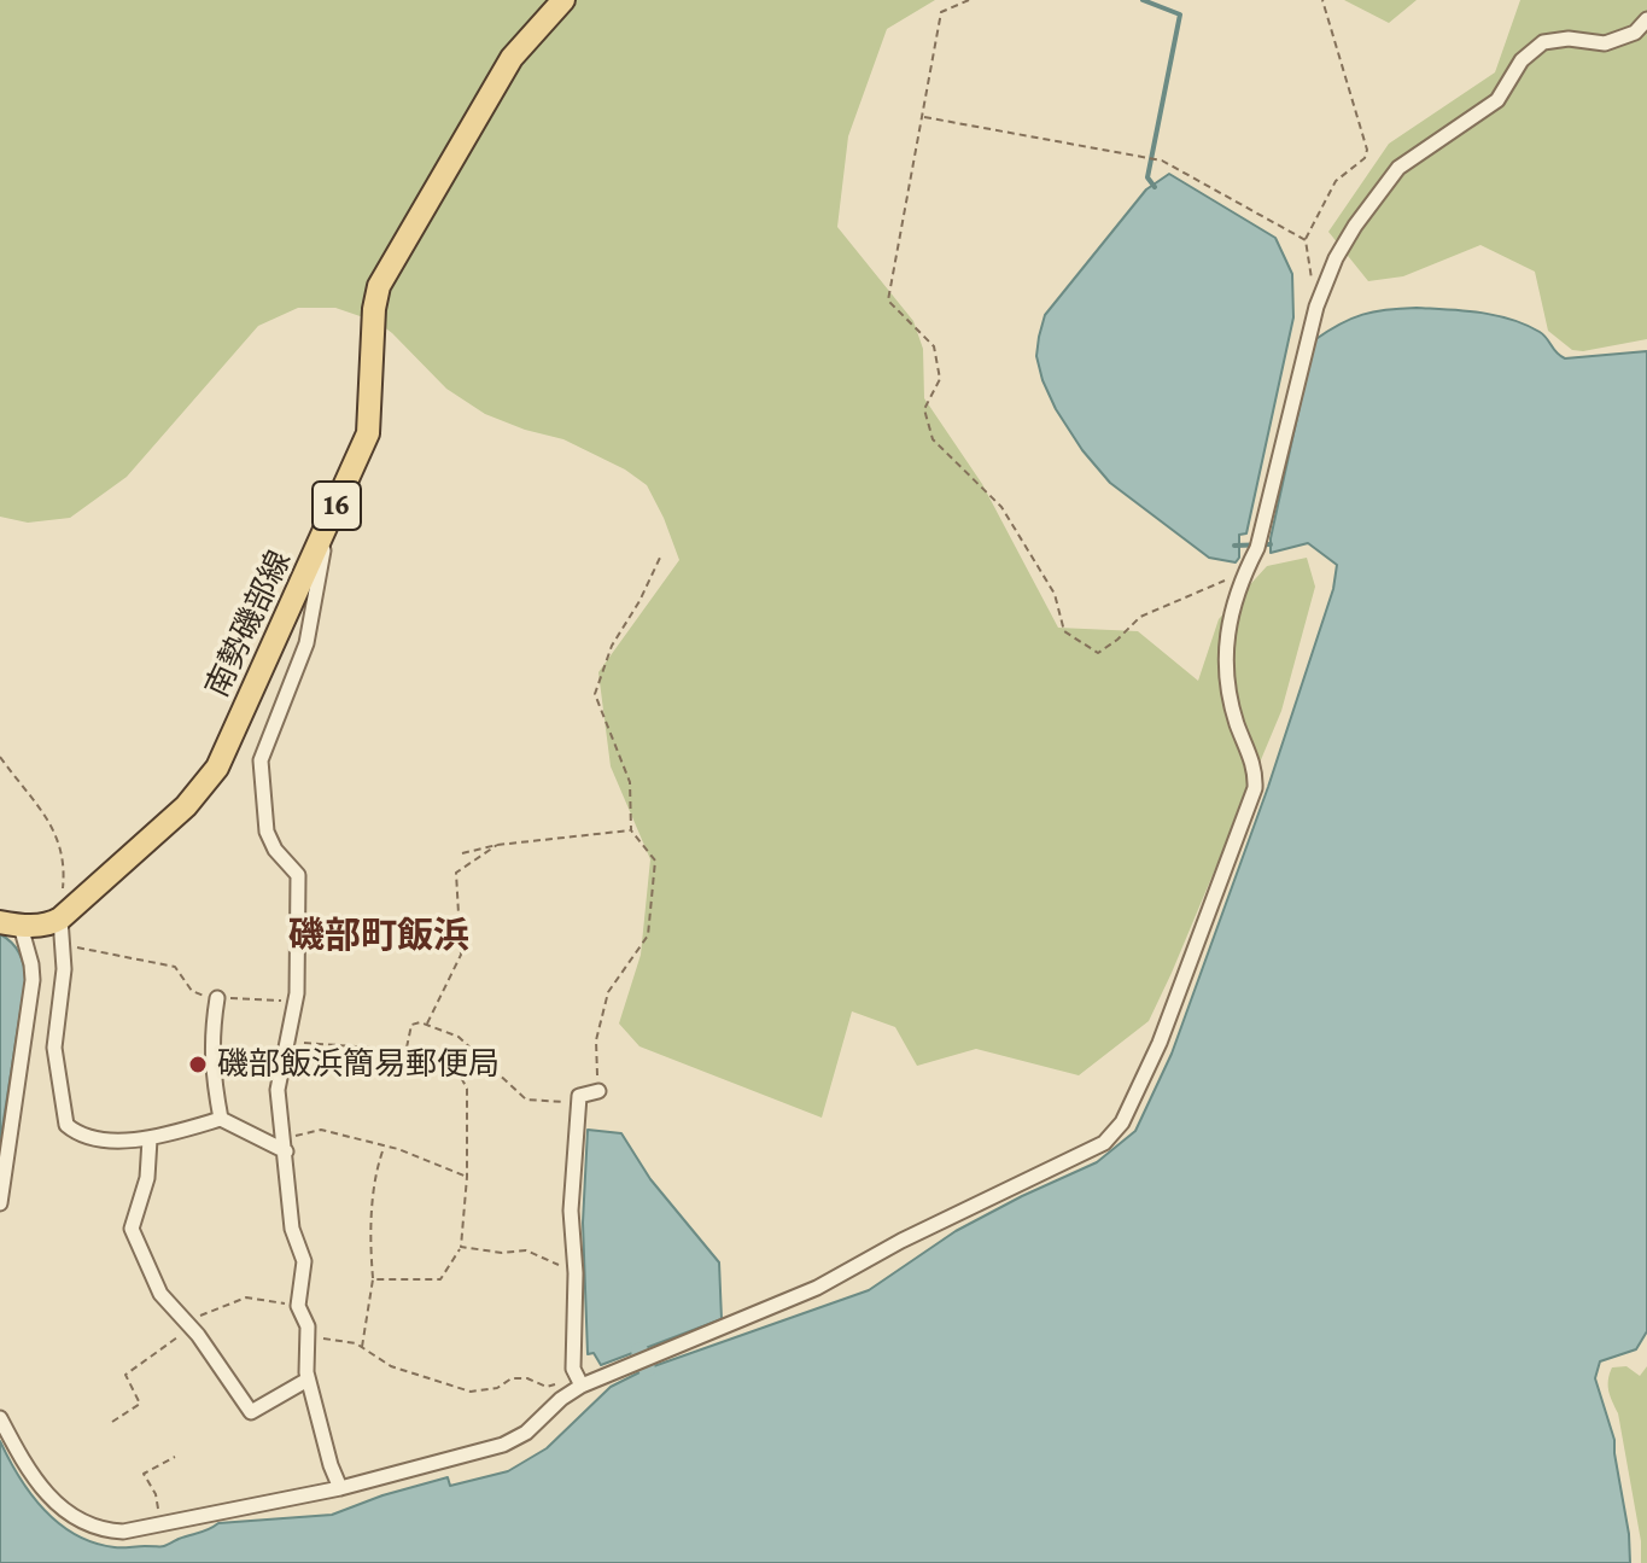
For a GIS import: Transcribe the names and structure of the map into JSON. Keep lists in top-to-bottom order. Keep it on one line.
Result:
{"streets":{"main road":["16","南勢磯部線"]},"districts":["磯部町飯浜"],"places":["磯部飯浜簡易郵便局"]}
